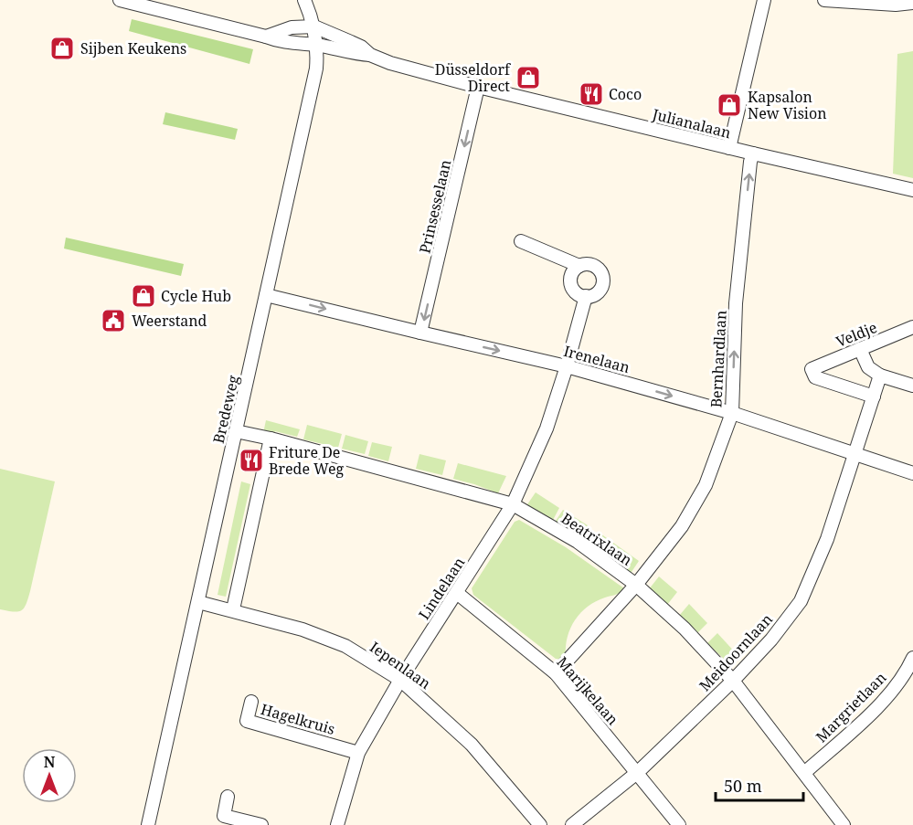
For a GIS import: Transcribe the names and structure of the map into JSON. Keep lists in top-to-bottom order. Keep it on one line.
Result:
{"streets":{"street":["Julianalaan","Prinsesselaan","Veldje","Irenelaan","Bernhardlaan","Bredeweg","Beatrixlaan","Lindelaan","Meidoornlaan","Iepenlaan","Marijkelaan","Margrietlaan","Hagelkruis"]},"crossings":[["Julianalaan","Prinsesselaan"],["Julianalaan","Bernhardlaan"],["Julianalaan","Bredeweg"],["Prinsesselaan","Irenelaan"],["Veldje","Meidoornlaan"],["Irenelaan","Bernhardlaan"],["Irenelaan","Bredeweg"],["Irenelaan","Lindelaan"],["Irenelaan","Meidoornlaan"],["Bernhardlaan","Beatrixlaan"],["Bernhardlaan","Marijkelaan"],["Bredeweg","Beatrixlaan"],["Bredeweg","Iepenlaan"],["Beatrixlaan","Lindelaan"],["Beatrixlaan","Meidoornlaan"],["Beatrixlaan","Margrietlaan"],["Lindelaan","Iepenlaan"],["Lindelaan","Marijkelaan"],["Lindelaan","Hagelkruis"],["Meidoornlaan","Marijkelaan"]],"one_way":["Prinsesselaan","Irenelaan","Bernhardlaan"],"places":{"shop":["Sijben Keukens","Düsseldorf Direct","Kapsalon New Vision","Cycle Hub"],"restaurant":["Coco","Friture De Brede Weg"],"public building":["Weerstand"]},"scale_bar":"50 m","north":"top"}
